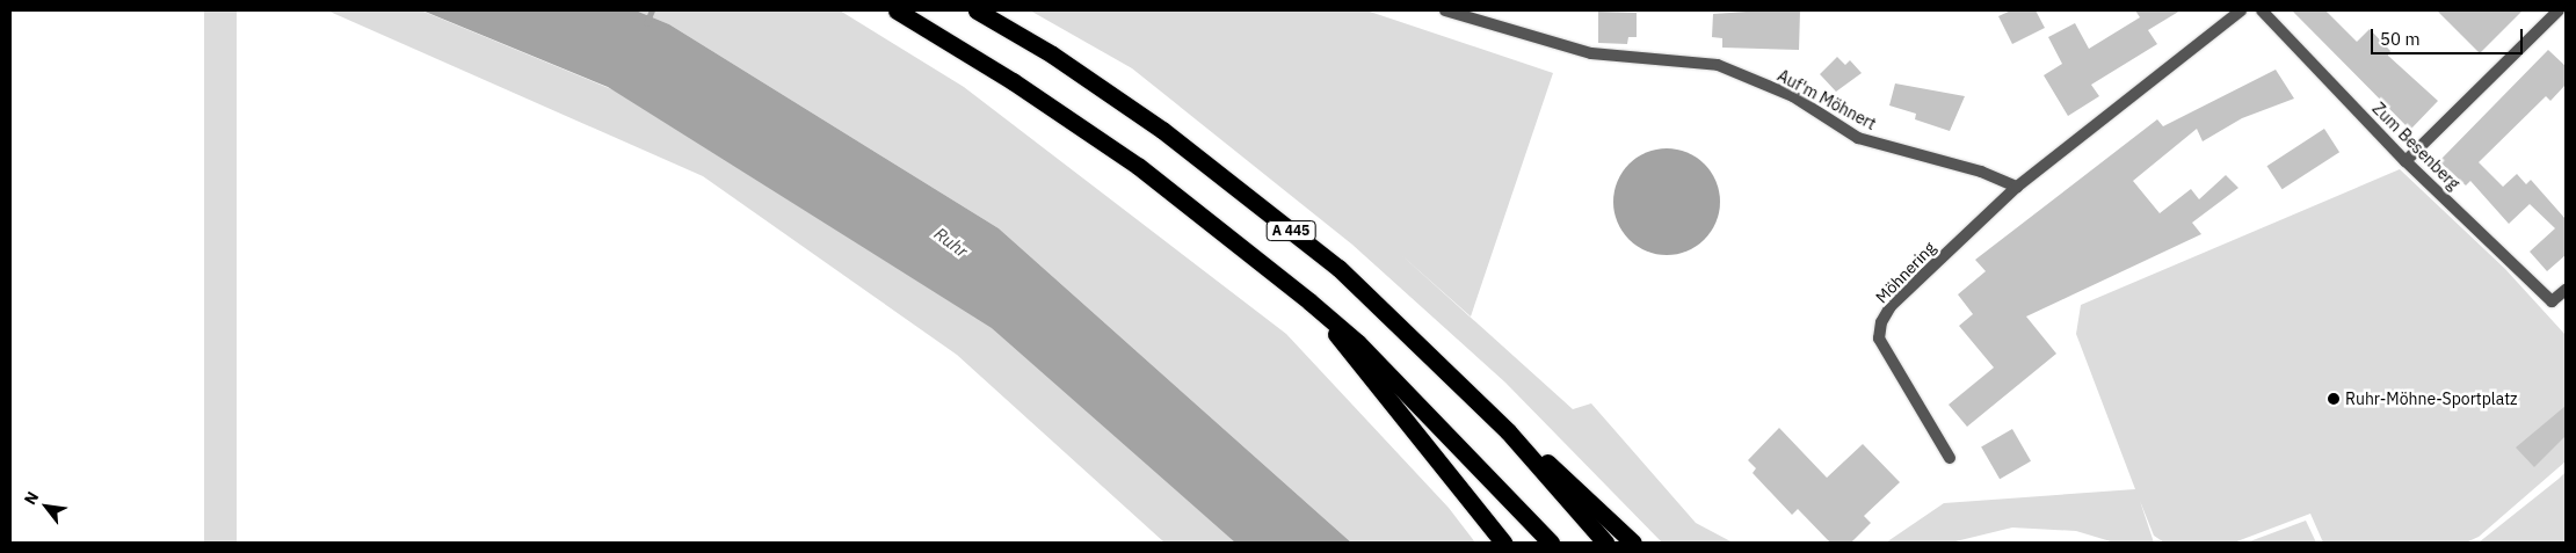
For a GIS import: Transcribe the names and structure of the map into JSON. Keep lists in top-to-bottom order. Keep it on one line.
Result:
{"streets":{"highway":["A 445"],"street":["Auf'm Möhnert","Zum Besenberg","Möhnering"]},"crossings":[["Auf'm Möhnert","Möhnering"]],"water":["Ruhr"],"places":["Ruhr-Möhne-Sportplatz"],"scale_bar":"50 m","north":"top left"}
